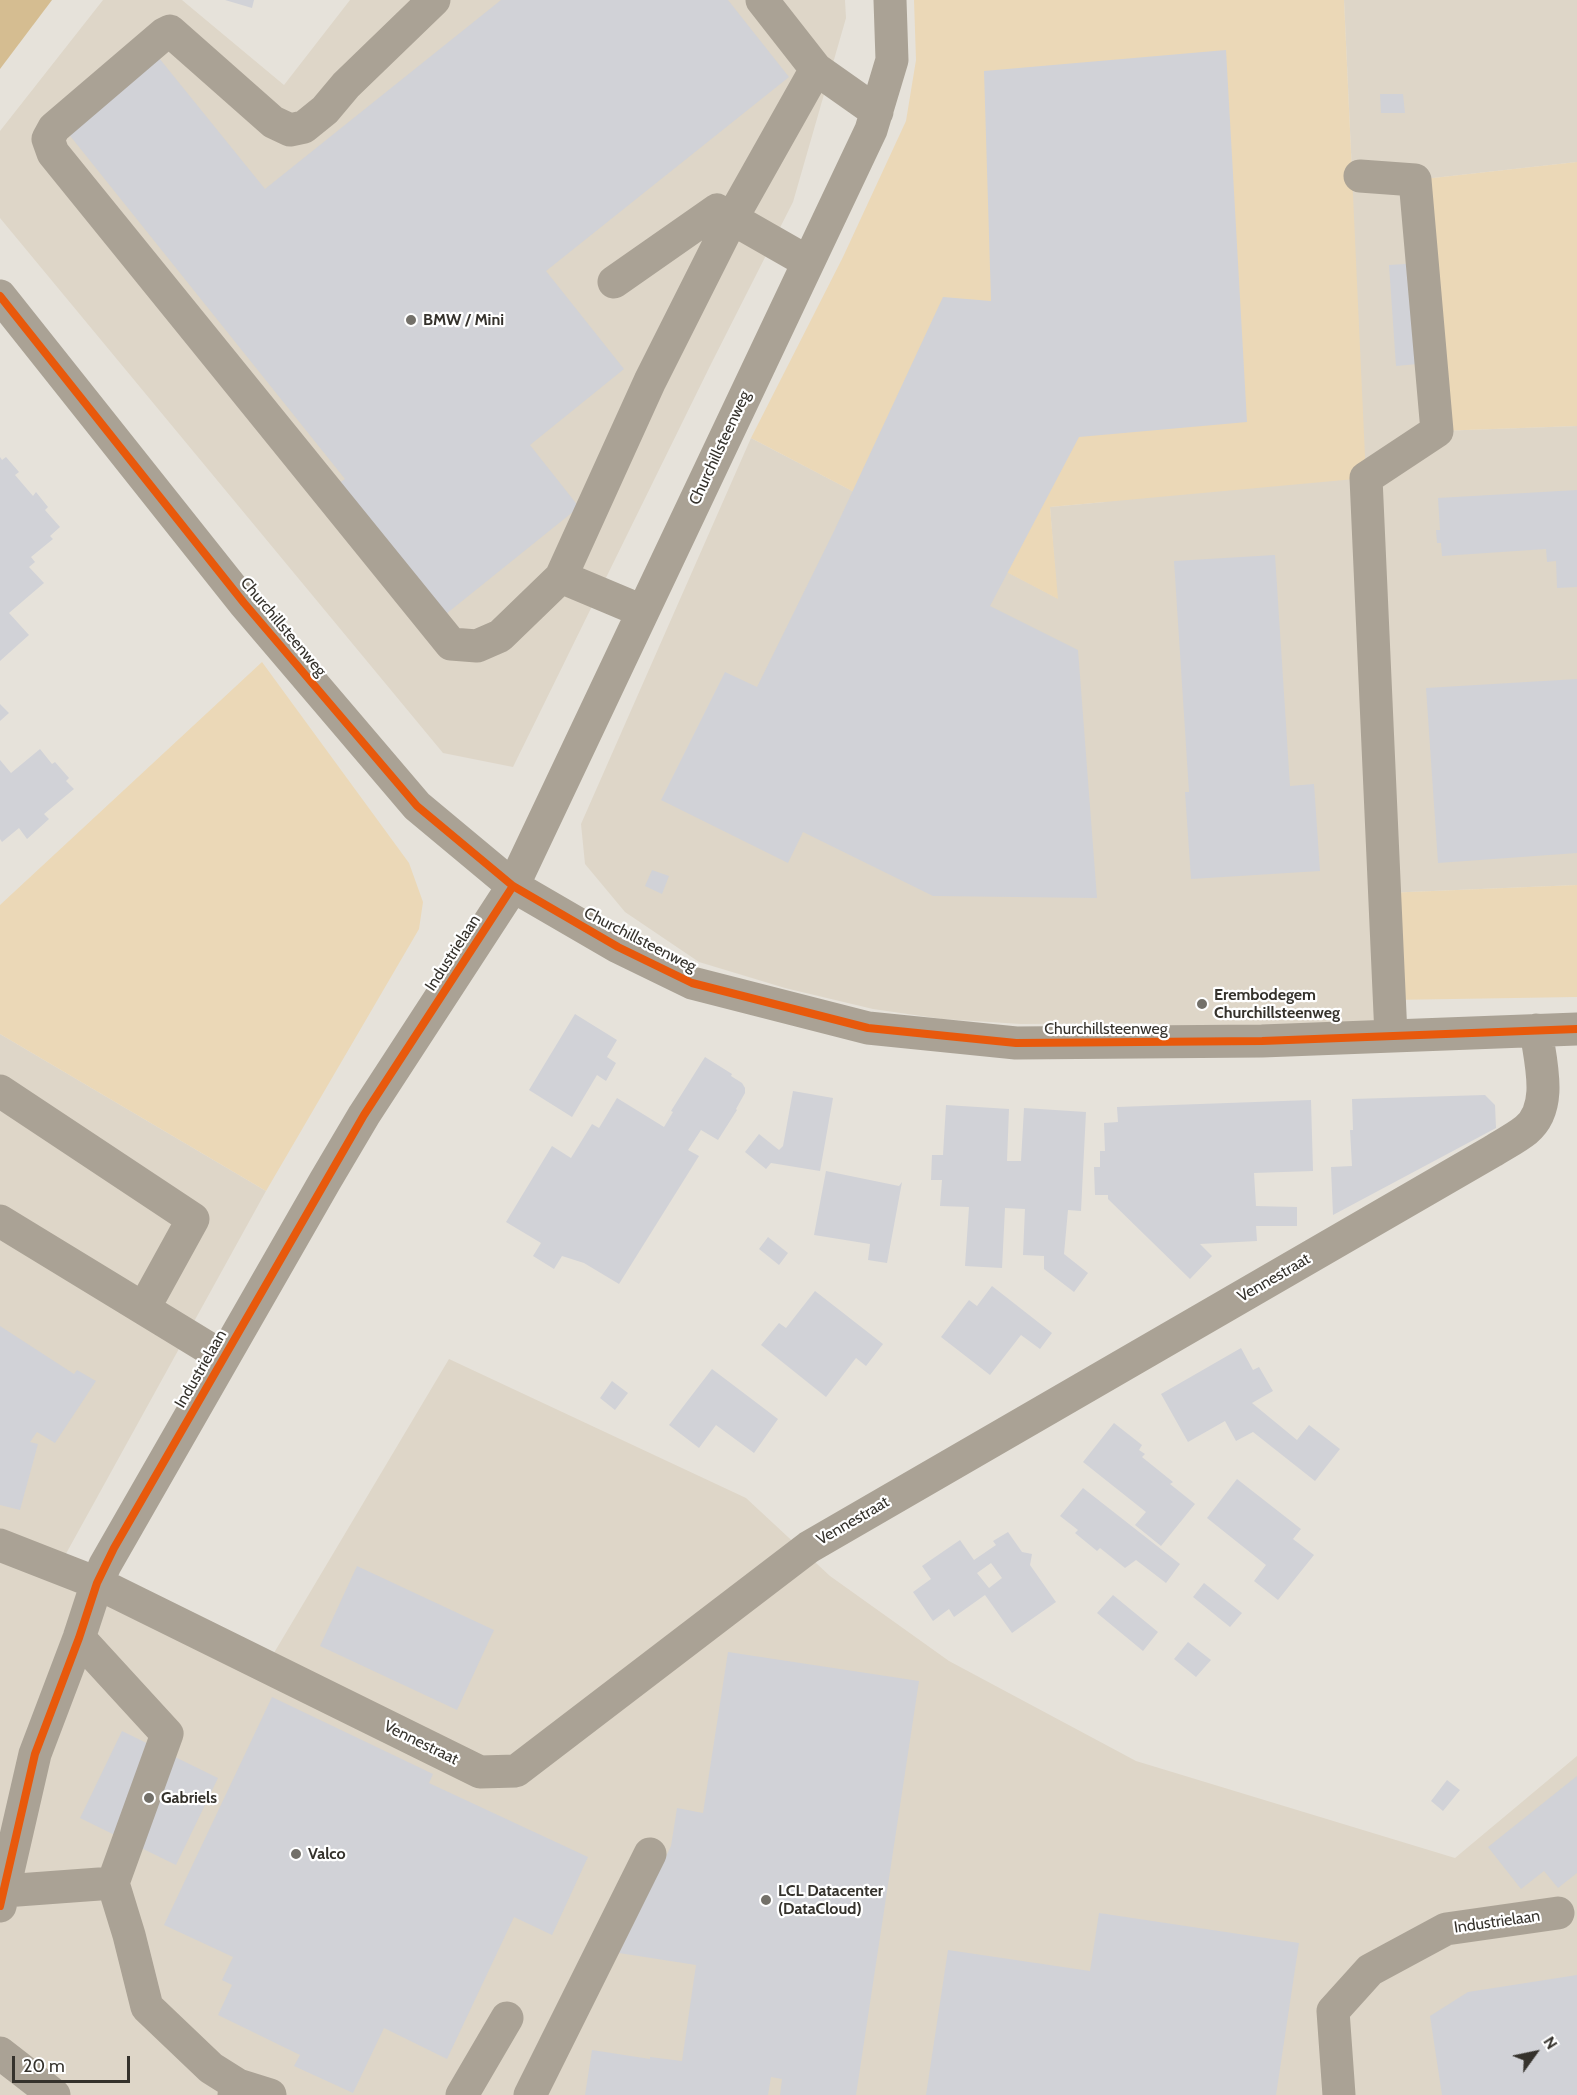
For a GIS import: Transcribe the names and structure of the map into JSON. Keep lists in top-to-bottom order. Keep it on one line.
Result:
{"streets":{"street":["Churchillsteenweg","Industrielaan","Vennestraat"]},"crossings":[["Churchillsteenweg","Industrielaan"],["Churchillsteenweg","Vennestraat"],["Industrielaan","Vennestraat"]],"places":["BMW / Mini","Erembodegem Churchillsteenweg","Gabriels","Valco","LCL Datacenter (DataCloud)"],"scale_bar":"20 m","north":"top right"}
